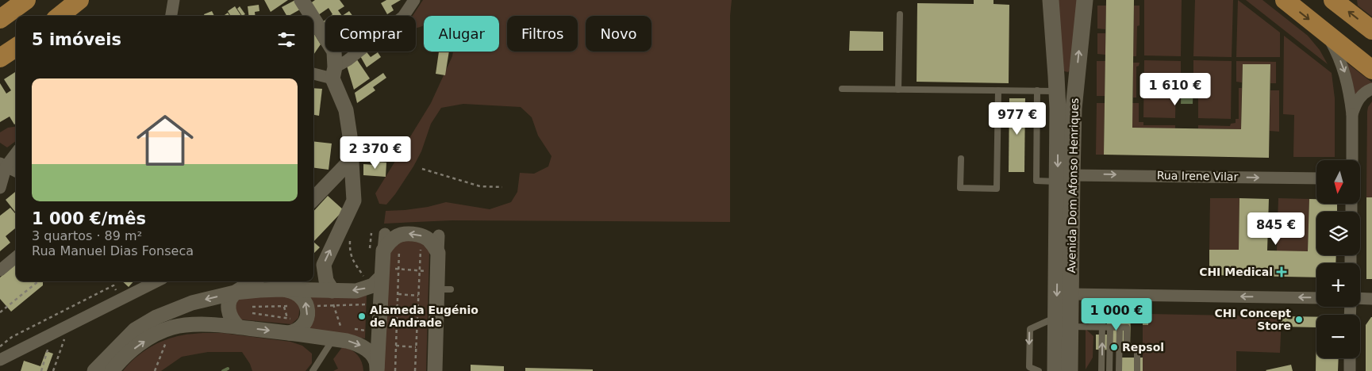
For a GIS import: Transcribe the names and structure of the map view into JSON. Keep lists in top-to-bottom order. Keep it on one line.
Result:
{"streets":{"main road":["Avenida Dom Afonso Henriques"],"street":["Rua Irene Vilar"]},"crossings":[["Rua Irene Vilar","Avenida Dom Afonso Henriques"]],"one_way":["Rua Irene Vilar"],"places":{"health":["CHI Medical"],"other":["Alameda Eugénio de Andrade","CHI Concept Store","Repsol"]},"north":"bottom","page":{"chip":["Comprar","Alugar","Filtros","Novo"],"heading":"5 imóveis","list":[{"name":"1 000 €/mês","note":"3 quartos · 89 m² · Rua Manuel Dias Fonseca"}],"price":["1 610 €","977 €","2 370 €","845 €","1 000 €"],"map_buttons":["+","−"]}}
